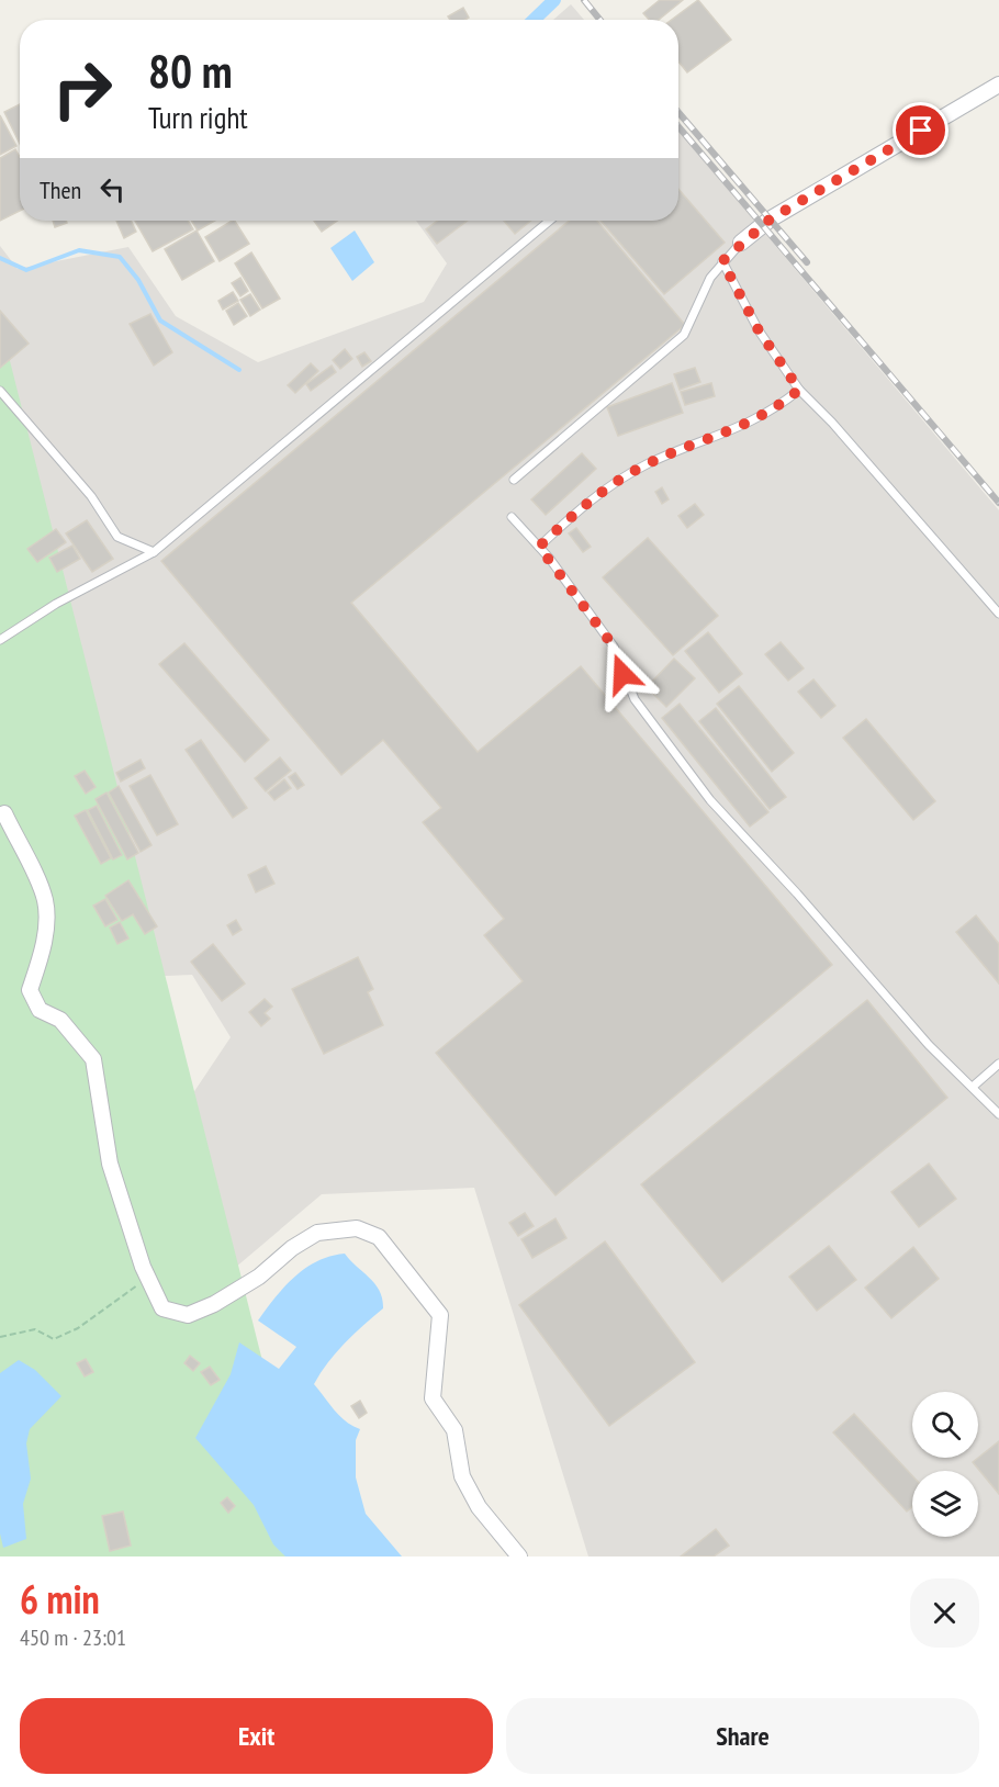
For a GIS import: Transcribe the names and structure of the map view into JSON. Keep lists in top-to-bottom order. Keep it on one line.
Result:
{"page":{"turn":["80 m","Turn right"],"then":"Then","heading":["6 min","450 m · 23:01"],"buttons":["Exit","Share"]}}
